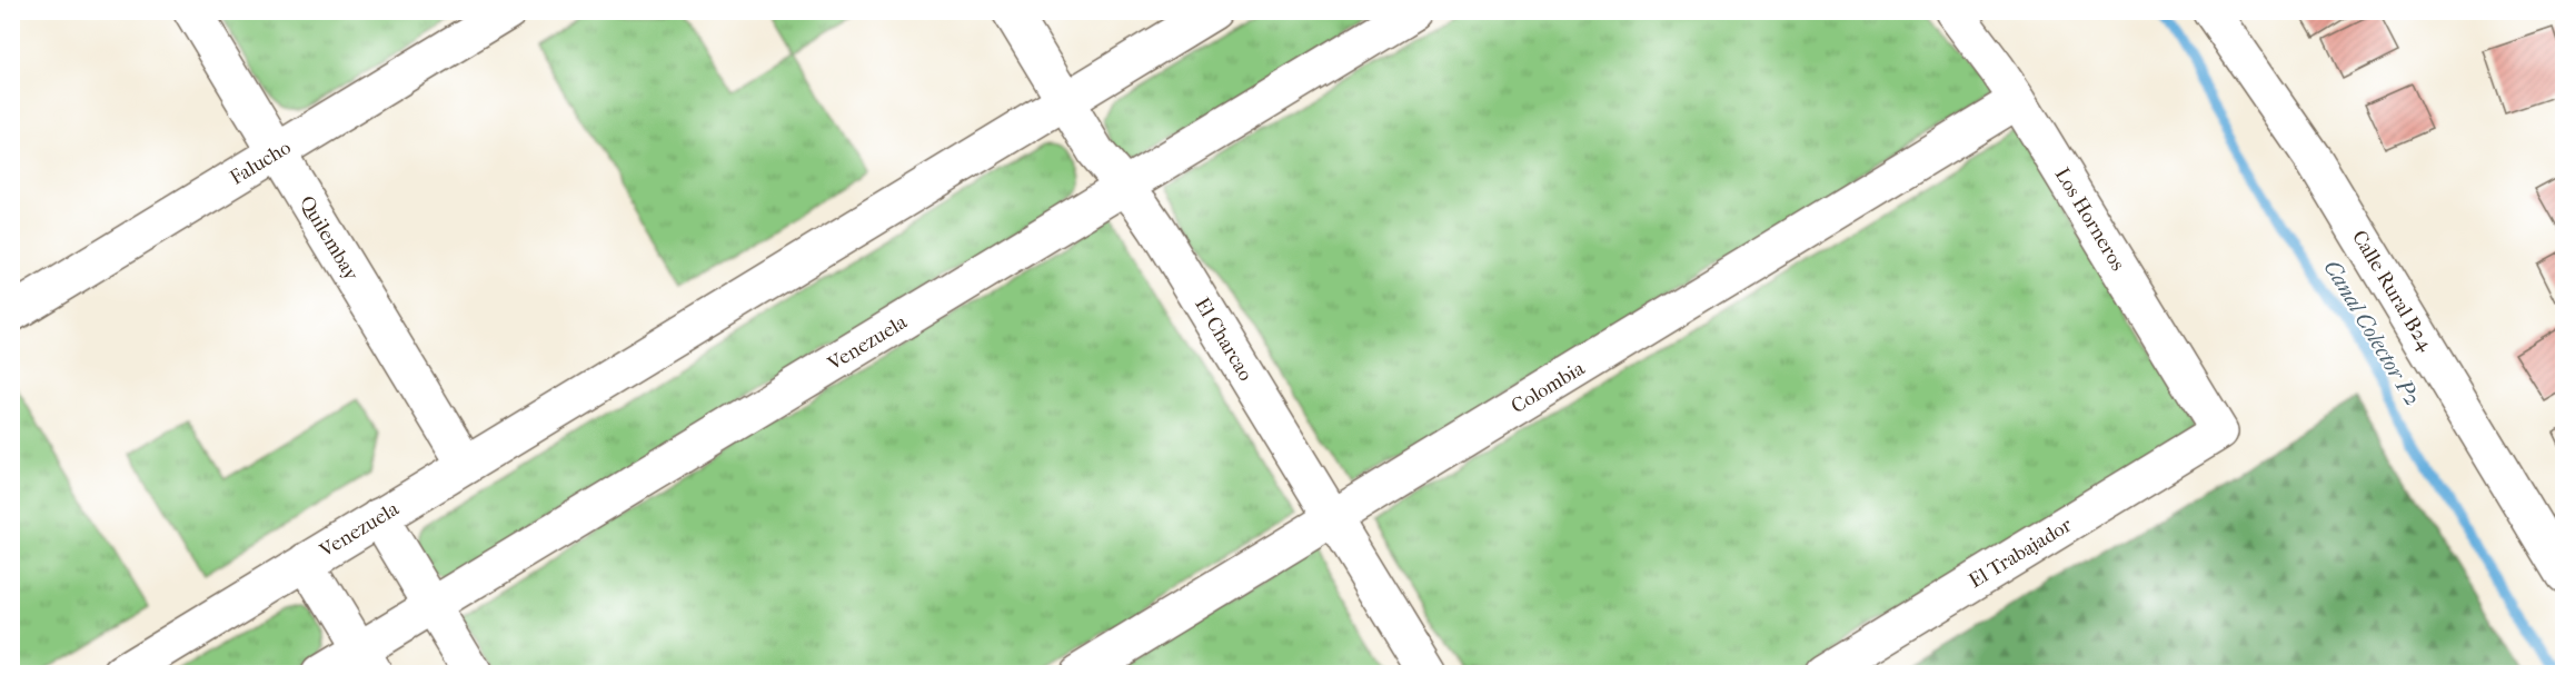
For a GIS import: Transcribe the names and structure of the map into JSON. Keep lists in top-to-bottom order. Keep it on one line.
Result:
{"streets":{"street":["Falucho","Los Horneros","Quilembay","Calle Rural B24","El Charcao","Venezuela","Colombia","El Trabajador"]},"crossings":[["Falucho","Quilembay"],["Los Horneros","Colombia"],["Los Horneros","El Trabajador"],["Quilembay","Venezuela"],["El Charcao","Venezuela"],["El Charcao","Colombia"]],"water":["Canal Colector P2"]}
